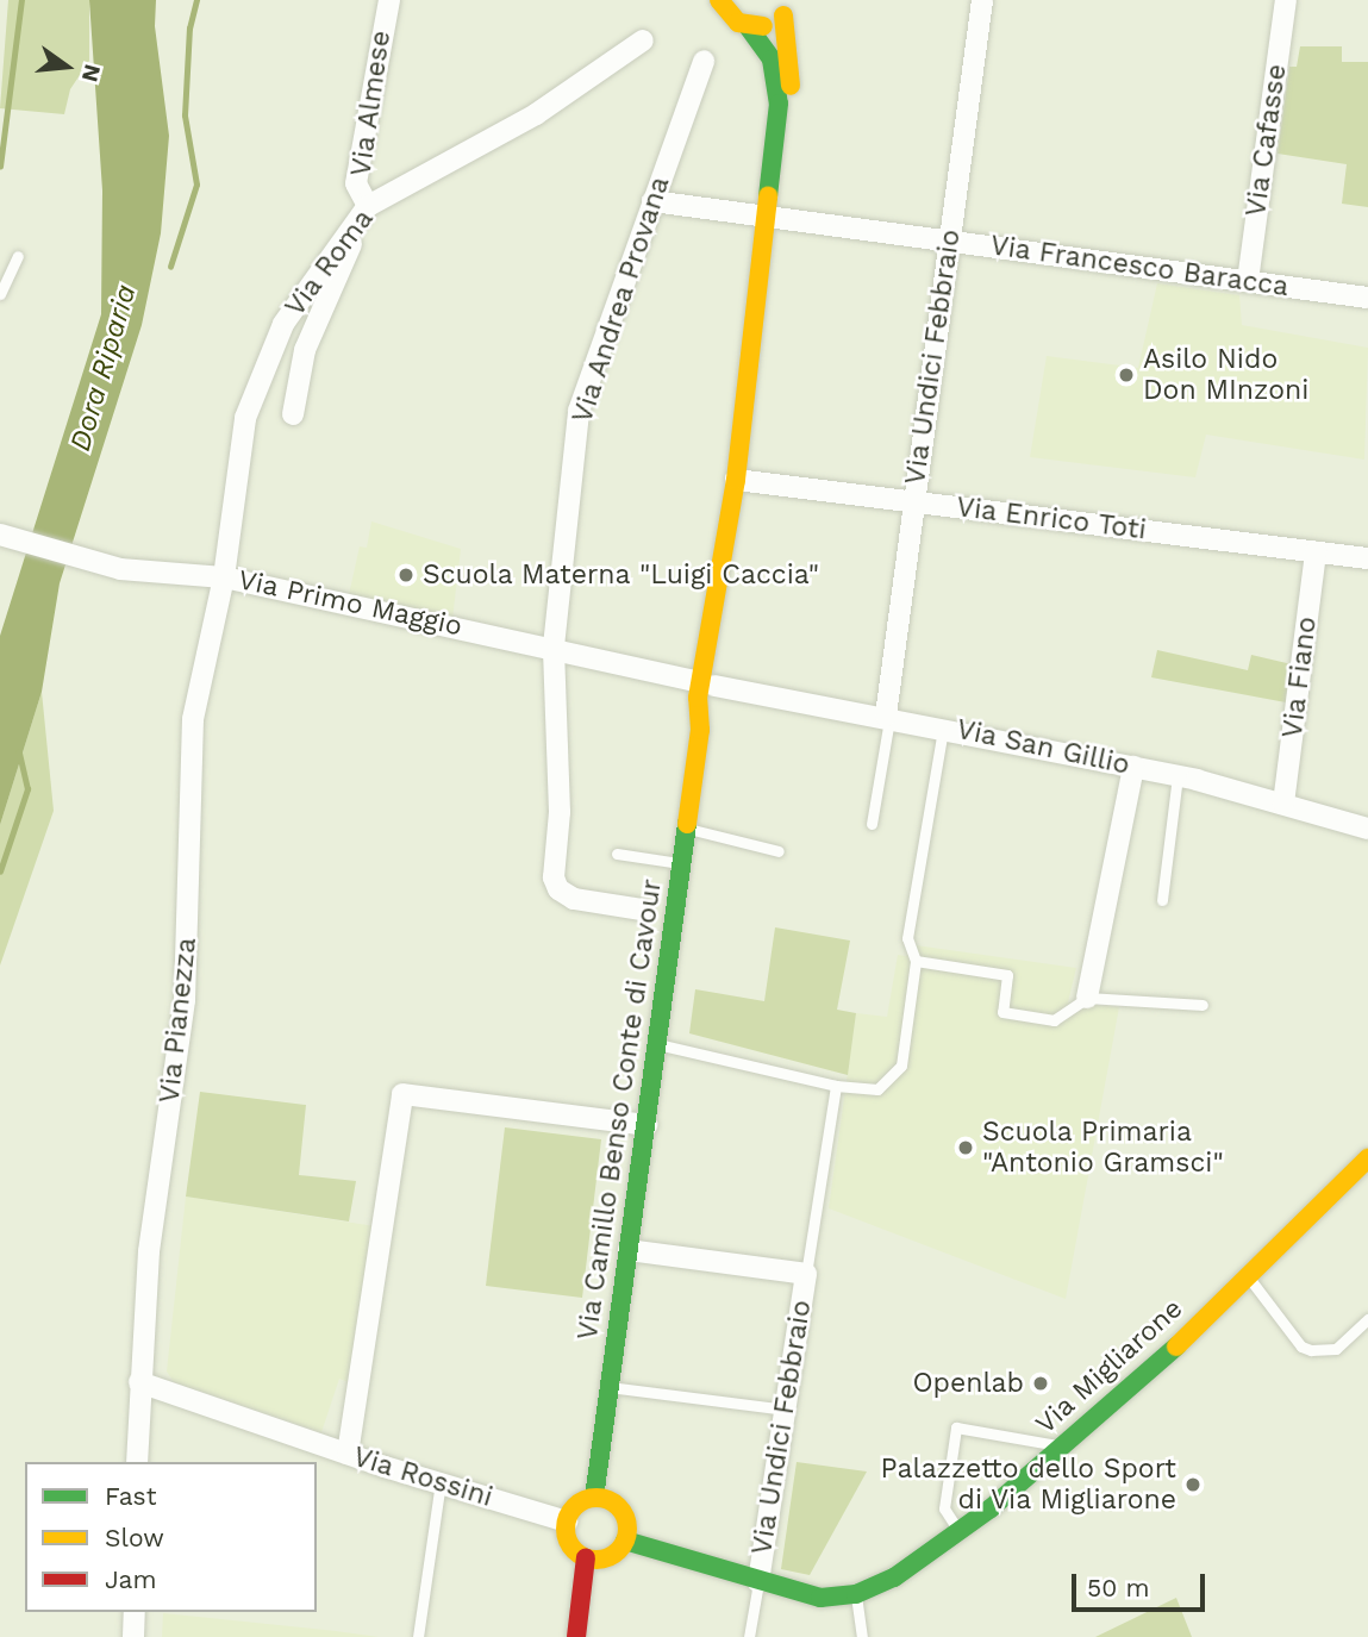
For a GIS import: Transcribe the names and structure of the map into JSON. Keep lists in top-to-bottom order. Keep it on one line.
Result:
{"streets":{"main road":["Via Camillo Benso Conte di Cavour","Via Migliarone"],"street":["Via Almese","Via Cafasse","Via Roma","Via Francesco Baracca","Via Andrea Provana","Via Undici Febbraio","Via Enrico Toti","Via Primo Maggio","Via Fiano","Via San Gillio","Via Pianezza","Via Rossini"]},"crossings":[["Via Almese","Via Roma"],["Via Cafasse","Via Francesco Baracca"],["Via Roma","Via Primo Maggio"],["Via Roma","Via Pianezza"],["Via Francesco Baracca","Via Andrea Provana"],["Via Francesco Baracca","Via Undici Febbraio"],["Via Francesco Baracca","Via Camillo Benso Conte di Cavour"],["Via Andrea Provana","Via Primo Maggio"],["Via Undici Febbraio","Via Enrico Toti"],["Via Undici Febbraio","Via San Gillio"],["Via Undici Febbraio","Via Migliarone"],["Via Enrico Toti","Via Fiano"],["Via Enrico Toti","Via Camillo Benso Conte di Cavour"],["Via Primo Maggio","Via San Gillio"],["Via Primo Maggio","Via Pianezza"],["Via Primo Maggio","Via Camillo Benso Conte di Cavour"],["Via Fiano","Via San Gillio"],["Via San Gillio","Via Camillo Benso Conte di Cavour"],["Via Pianezza","Via Rossini"],["Via Camillo Benso Conte di Cavour","Via Migliarone"],["Via Camillo Benso Conte di Cavour","Via Rossini"],["Via Migliarone","Via Rossini"]],"water":["Dora Riparia"],"places":["Asilo Nido Don MInzoni","Scuola Materna \"Luigi Caccia\"","Scuola Primaria \"Antonio Gramsci\"","Openlab","Palazzetto dello Sport di Via Migliarone"],"legend":["Fast","Slow","Jam"],"scale_bar":"50 m","north":"right"}
